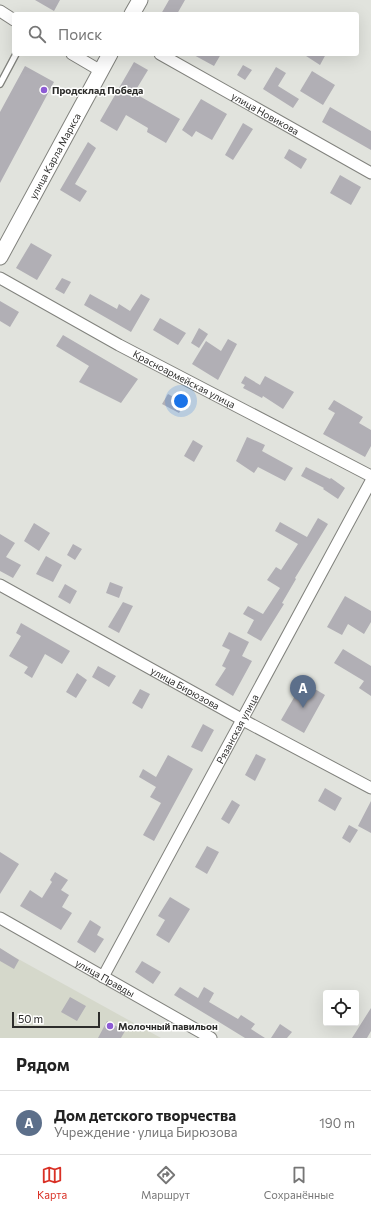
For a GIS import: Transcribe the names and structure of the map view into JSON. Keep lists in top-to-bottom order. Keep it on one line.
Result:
{"streets":{"main road":["улица Карла Маркса"],"street":["улица Новикова","Красноармейская улица","улица Бирюзова","Рязанская улица","улица Правды"]},"crossings":[["улица Бирюзова","Рязанская улица"],["Рязанская улица","улица Правды"]],"places":["Продсклад Победа","Молочный павильон"],"scale_bar":"50 m","page":{"search":"Поиск","pins":"A","scale":"50 m","heading":"Рядом","list":[{"mark":"A","name":"Дом детского творчества","note":"Учреждение · улица Бирюзова","value":"190 m"}],"nav":["Карта","Маршрут","Сохранённые"]}}
